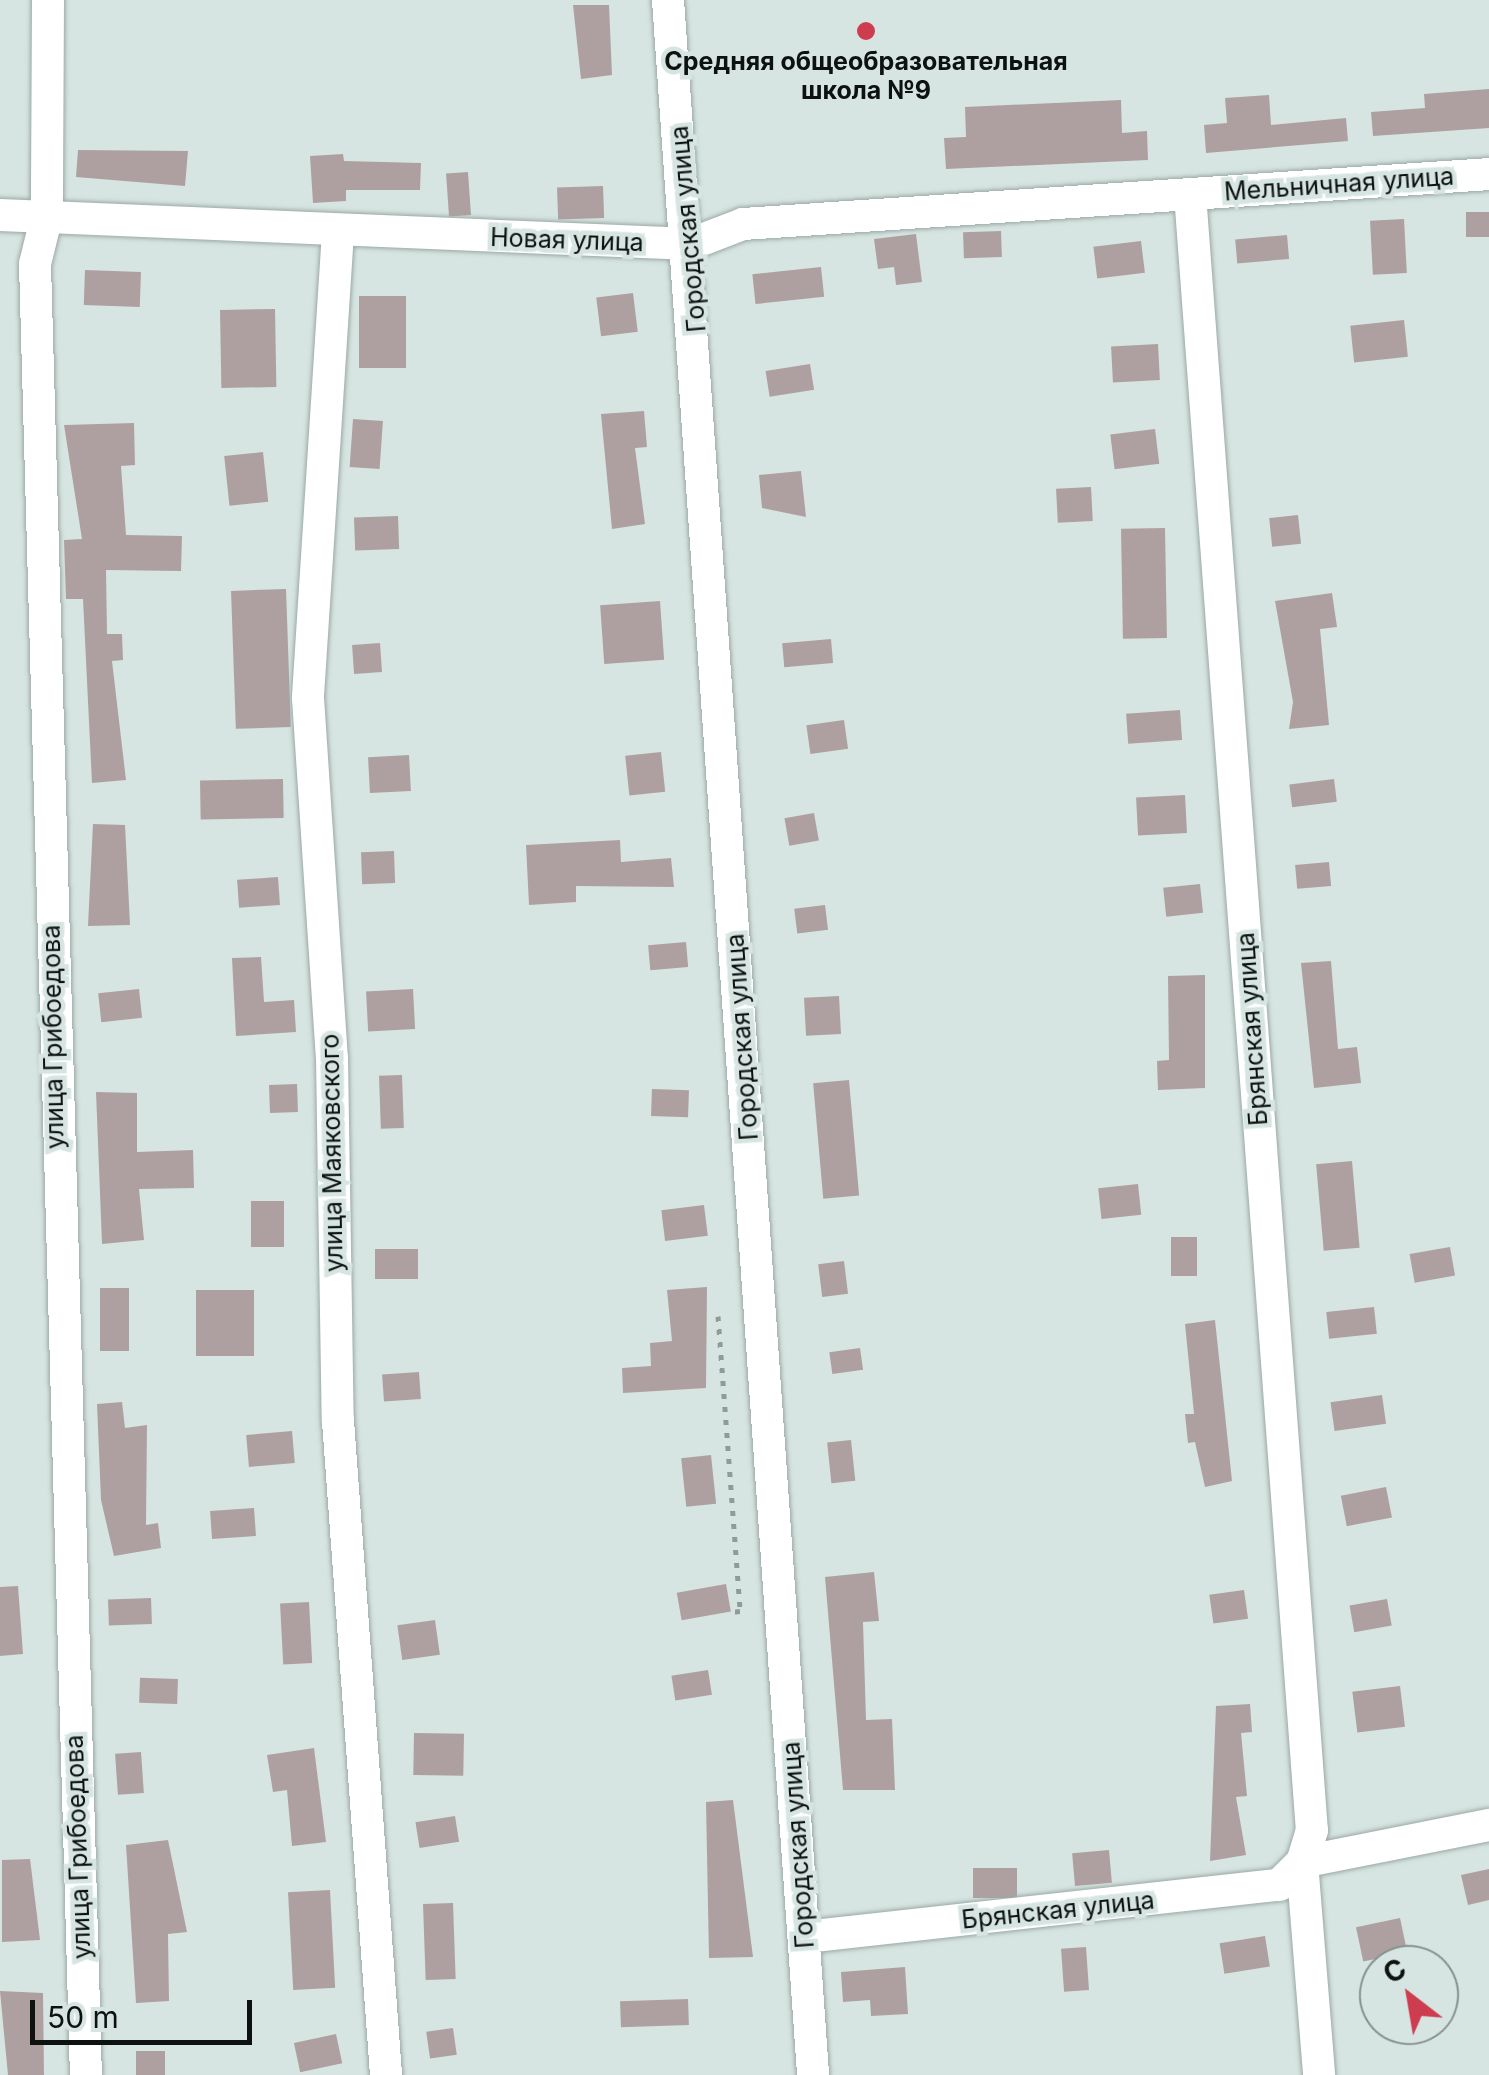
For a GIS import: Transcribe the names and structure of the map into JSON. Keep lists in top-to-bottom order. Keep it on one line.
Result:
{"streets":{"street":["Мельничная улица","Городская улица","Новая улица","Брянская улица","улица Грибоедова","улица Маяковского"]},"crossings":[["Мельничная улица","Новая улица"],["Мельничная улица","Брянская улица"],["Городская улица","Новая улица"],["Городская улица","Брянская улица"],["Новая улица","Брянская улица"],["Новая улица","улица Грибоедова"],["Новая улица","улица Маяковского"]],"places":["Средняя общеобразовательная школа №9"],"scale_bar":"50 m","north":"top left"}
